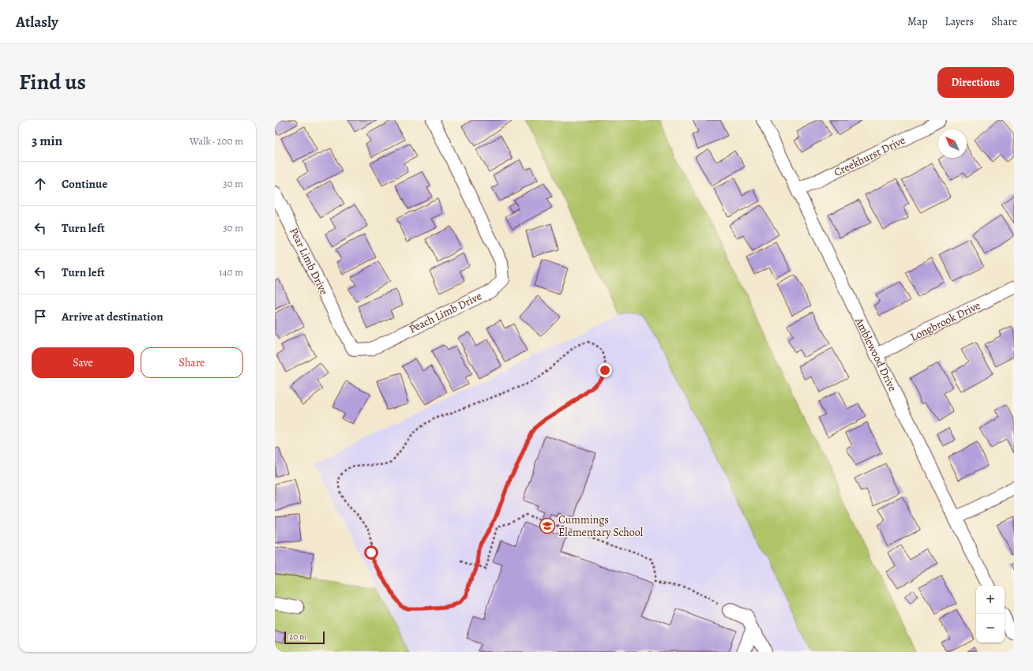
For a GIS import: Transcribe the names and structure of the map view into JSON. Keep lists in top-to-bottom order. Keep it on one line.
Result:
{"streets":{"street":["Creekhurst Drive","Pear Limb Drive","Peach Limb Drive","Longbrook Drive","Amblewood Drive"]},"crossings":[["Creekhurst Drive","Amblewood Drive"],["Pear Limb Drive","Peach Limb Drive"],["Longbrook Drive","Amblewood Drive"]],"places":{"school or university":["Cummings Elementary School"]},"scale_bar":"20 m","north":"top left","page":{"header":"Atlasly","nav":["Map","Layers","Share"],"title":"Find us","buttons":["Directions",["Save","Share"]],"heading":["3 min","Walk · 200 m"],"list":[["Continue","30 m"],["Turn left","30 m"],["Turn left","140 m"],"Arrive at destination"],"map_buttons":["+","−"],"scale":"20 m"}}
